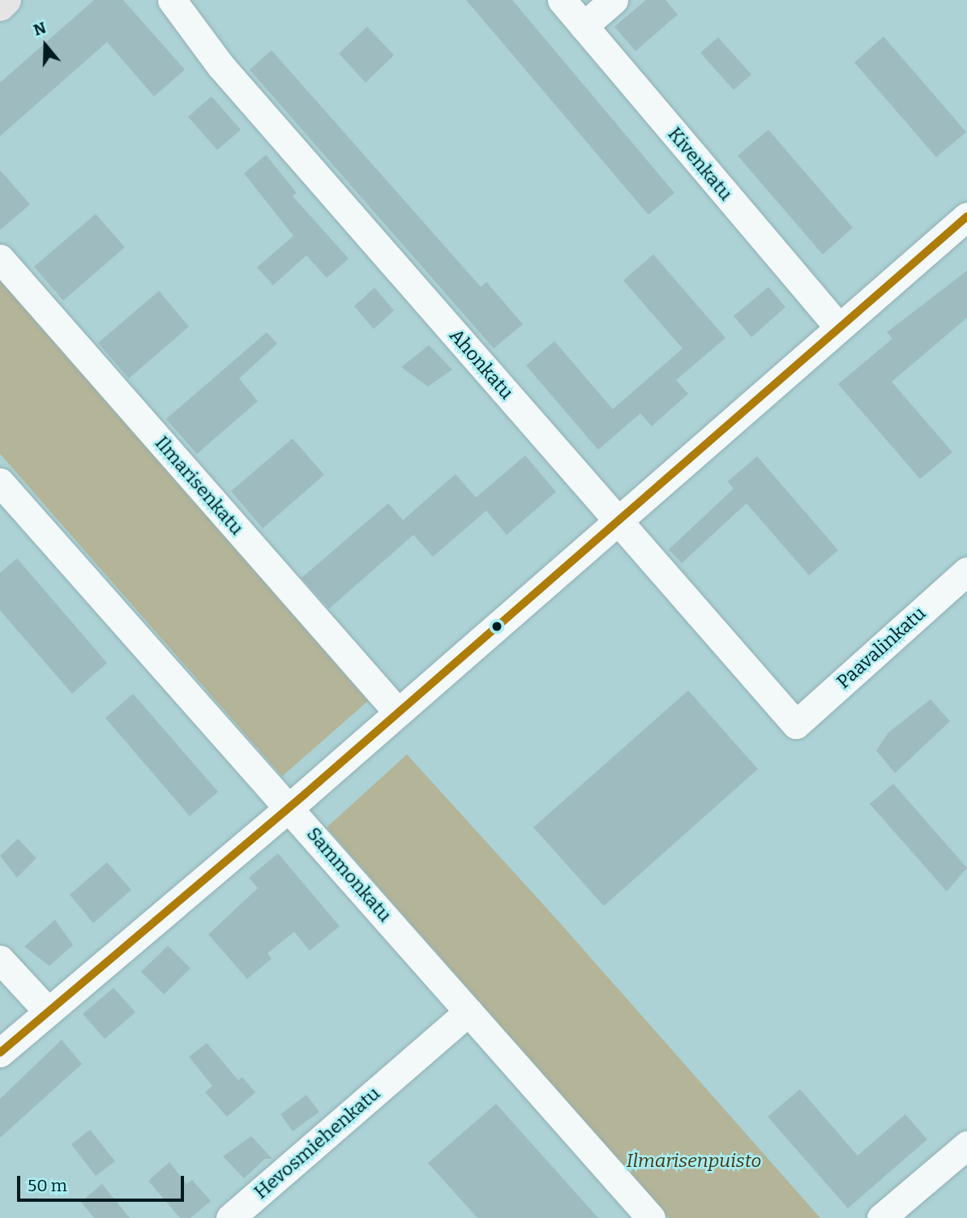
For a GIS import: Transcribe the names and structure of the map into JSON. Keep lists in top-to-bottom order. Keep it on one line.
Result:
{"streets":{"street":["Kivenkatu","Ahonkatu","Ilmarisenkatu","Paavalinkatu","Sammonkatu","Hevosmiehenkatu"]},"crossings":[["Ahonkatu","Paavalinkatu"],["Sammonkatu","Hevosmiehenkatu"]],"parks":["Ilmarisenpuisto"],"scale_bar":"50 m","north":"top"}
